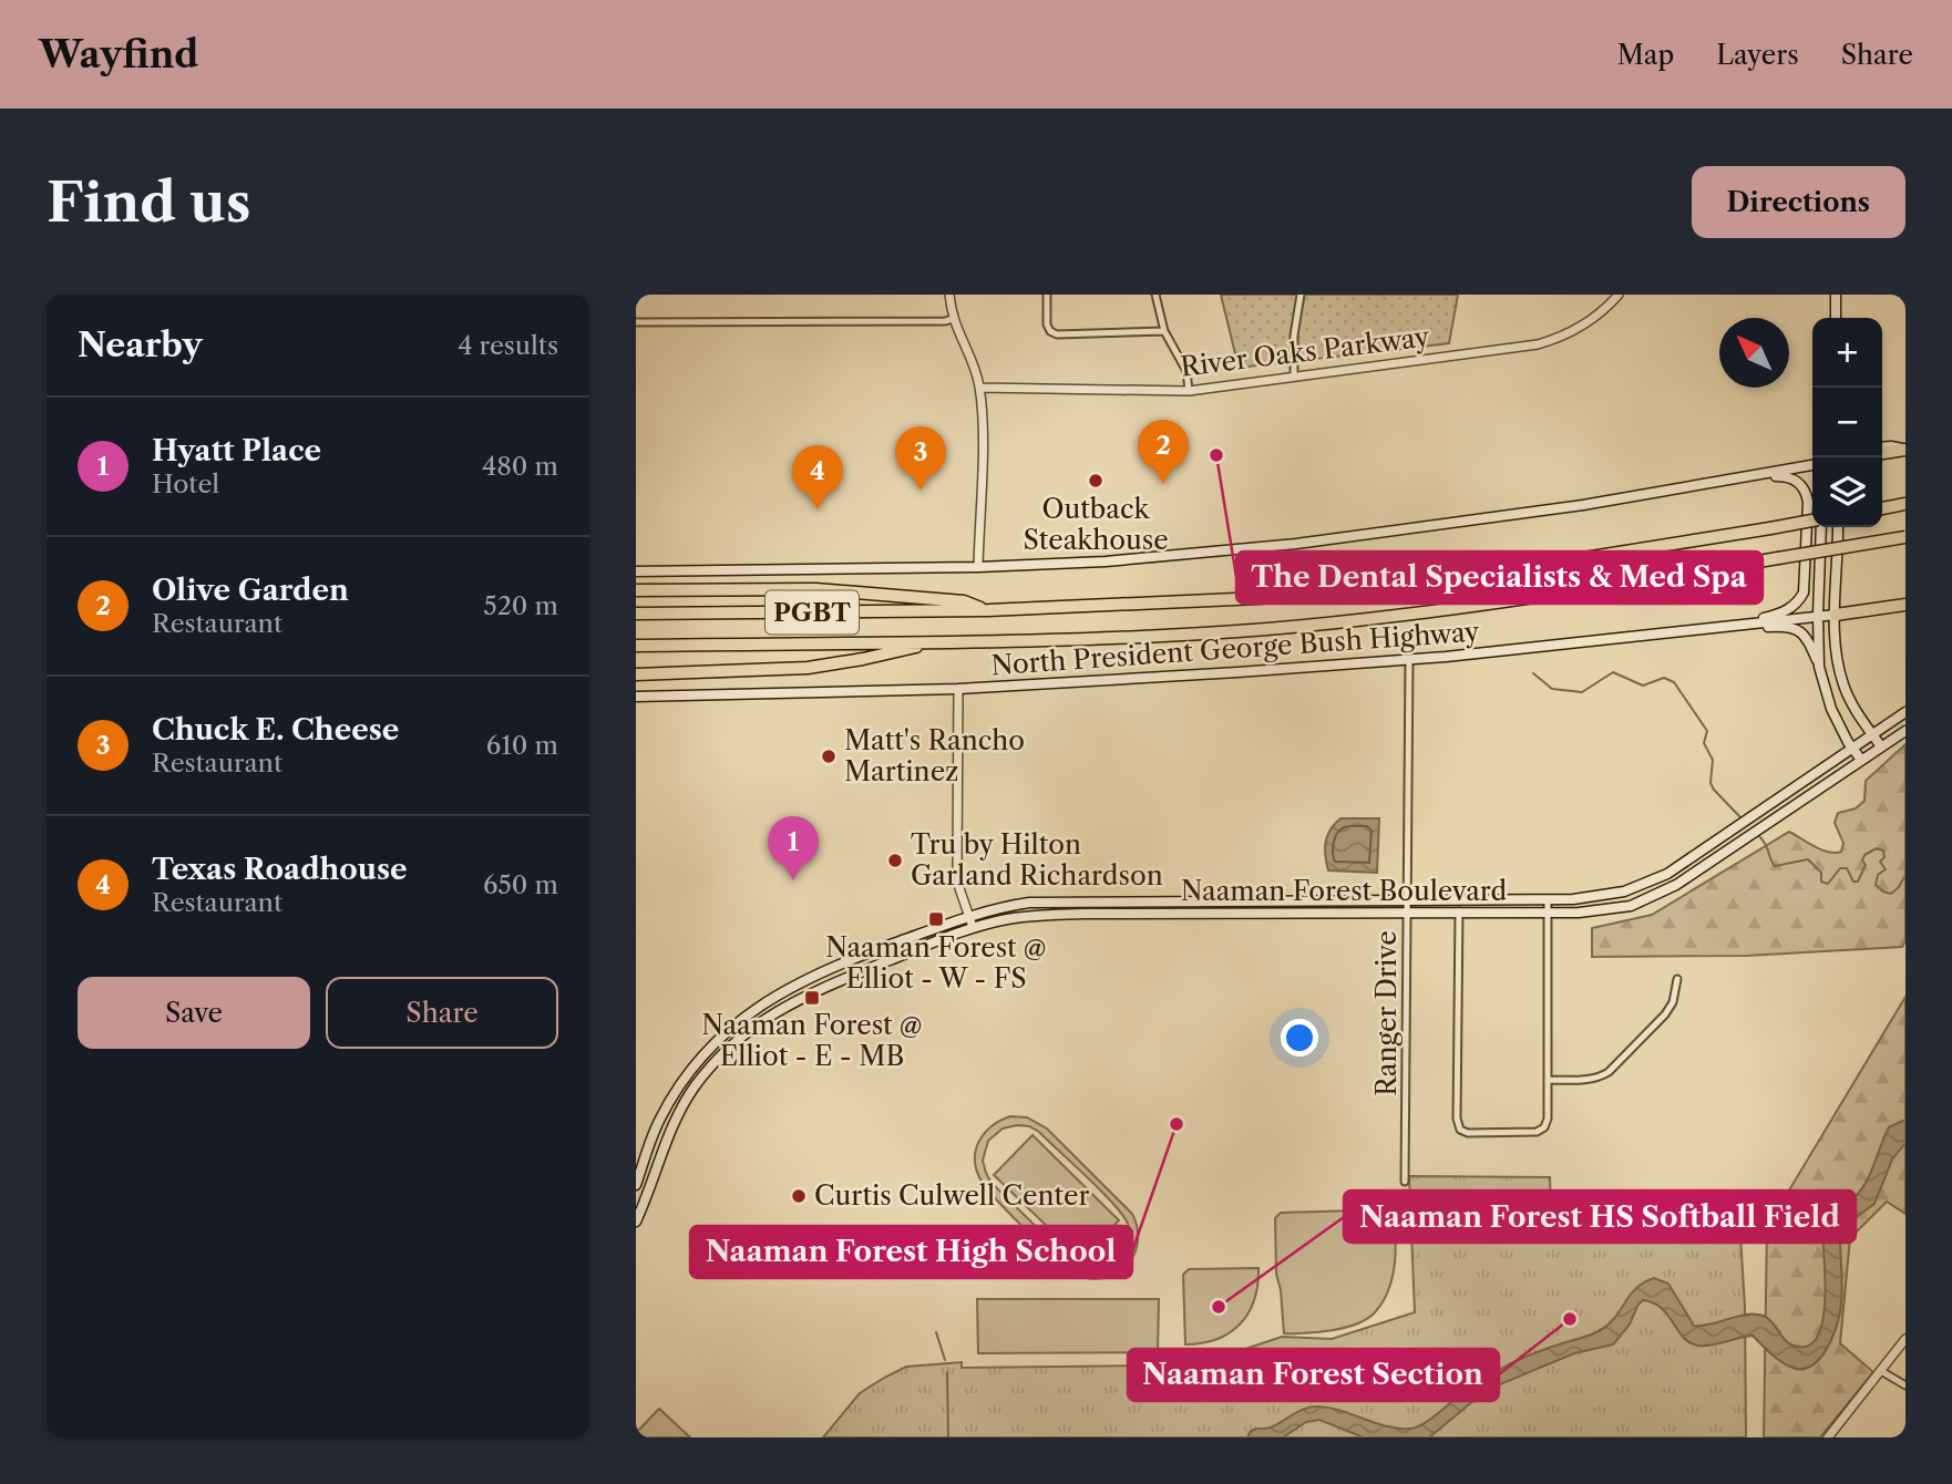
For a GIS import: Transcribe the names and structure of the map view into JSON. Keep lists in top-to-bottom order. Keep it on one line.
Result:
{"streets":{"highway":["PGBT"],"main road":["North President George Bush Highway","Naaman Forest Boulevard"],"street":["River Oaks Parkway","Ranger Drive"]},"crossings":[["North President George Bush Highway","Ranger Drive"],["Naaman Forest Boulevard","Ranger Drive"]],"places":{"other":["The Dental Specialists & Med Spa","Outback Steakhouse","Matt's Rancho Martinez","Tru by Hilton Garland Richardson","Naaman Forest High School","Curtis Culwell Center","Naaman Forest HS Softball Field","Naaman Forest Section"],"transit":["Naaman Forest @ Elliot - W - FS","Naaman Forest @ Elliot - E - MB"]},"north":"top left","page":{"header":"Wayfind","nav":["Map","Layers","Share"],"buttons":["Directions",["Save","Share"]],"title":"Find us","heading":["Nearby","4 results"],"map_buttons":["+","−"],"list":[{"mark":"1","name":"Hyatt Place","note":"Hotel","value":"480 m"},{"mark":"2","name":"Olive Garden","note":"Restaurant","value":"520 m"},{"mark":"3","name":"Chuck E. Cheese","note":"Restaurant","value":"610 m"},{"mark":"4","name":"Texas Roadhouse","note":"Restaurant","value":"650 m"}],"pins":["2","3","4","1"]}}
